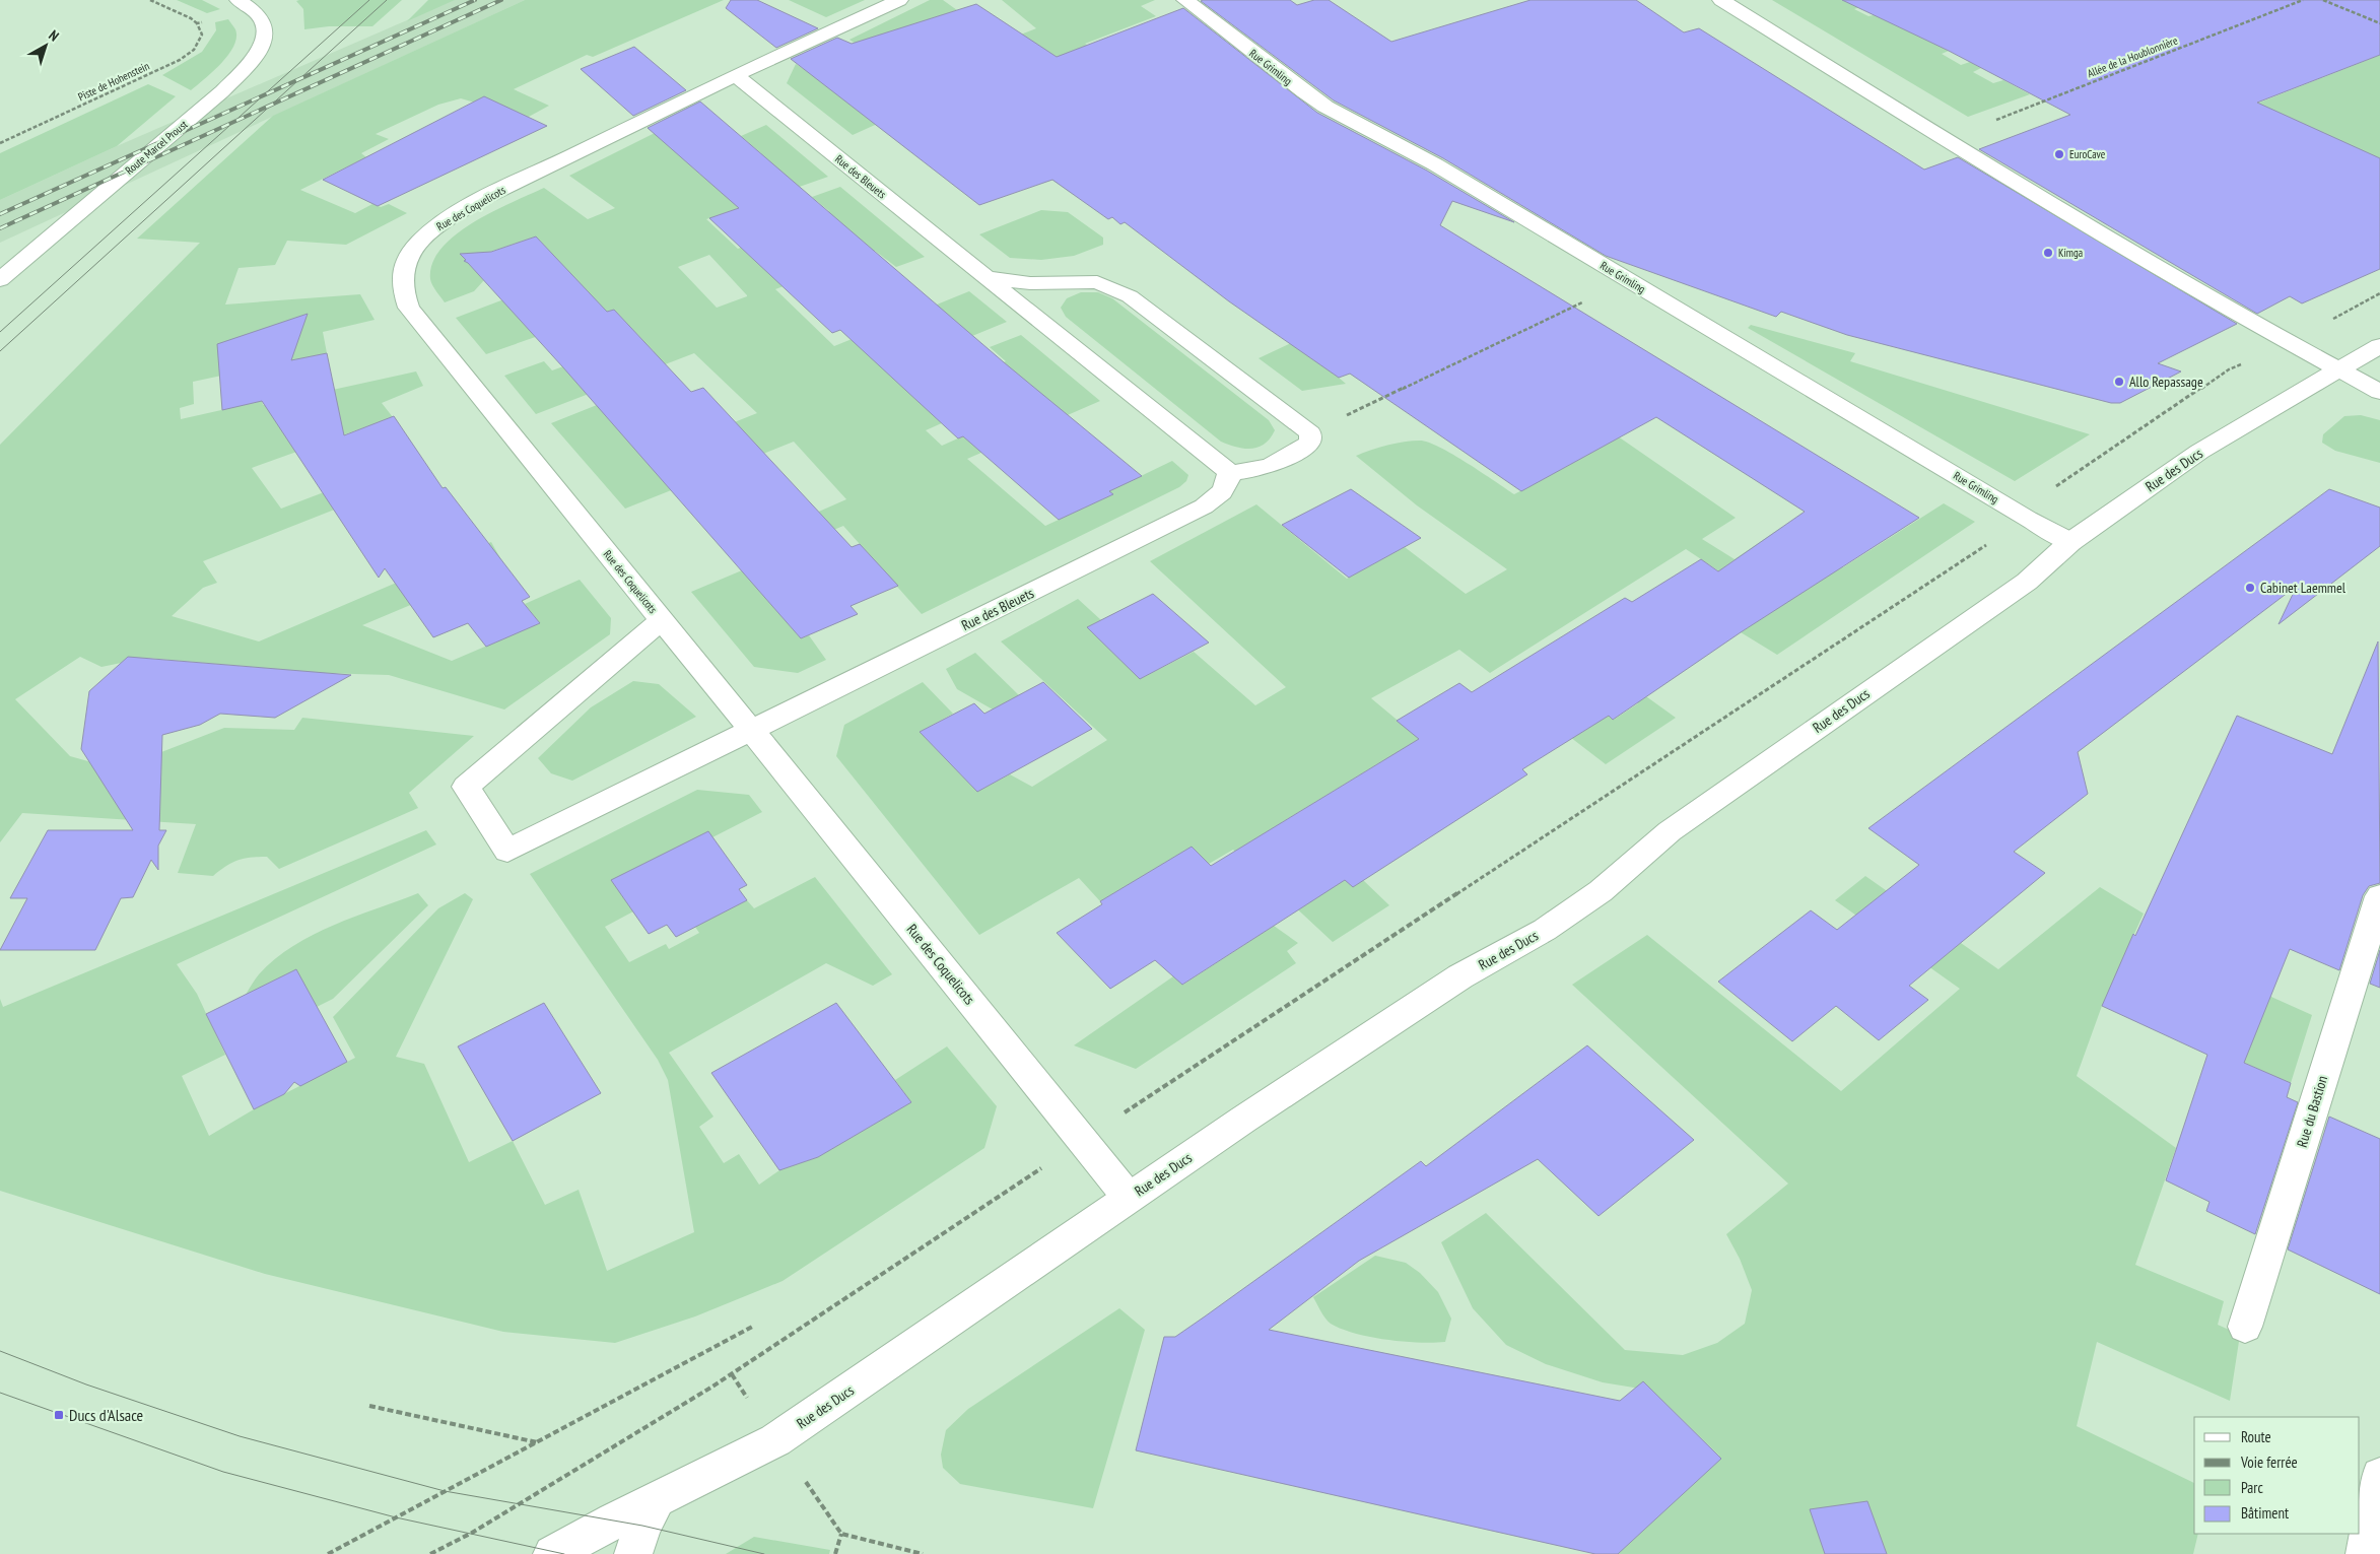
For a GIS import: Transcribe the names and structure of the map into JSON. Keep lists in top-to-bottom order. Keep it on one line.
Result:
{"streets":{"street":["Rue Grimling","Route Marcel Proust","Rue des Bleuets","Rue des Coquelicots","Rue des Ducs","Rue du Bastion"],"path":["Allée de la Houblonnière","Piste de Hohenstein"]},"crossings":[["Rue Grimling","Rue des Ducs"],["Rue des Bleuets","Rue des Coquelicots"],["Rue des Coquelicots","Rue des Ducs"]],"places":{"other":["EuroCave","Kimga","Allo Repassage","Cabinet Laemmel"],"transit":["Ducs d'Alsace"]},"legend":["Route","Voie ferrée","Parc","Bâtiment"],"north":"top right"}
